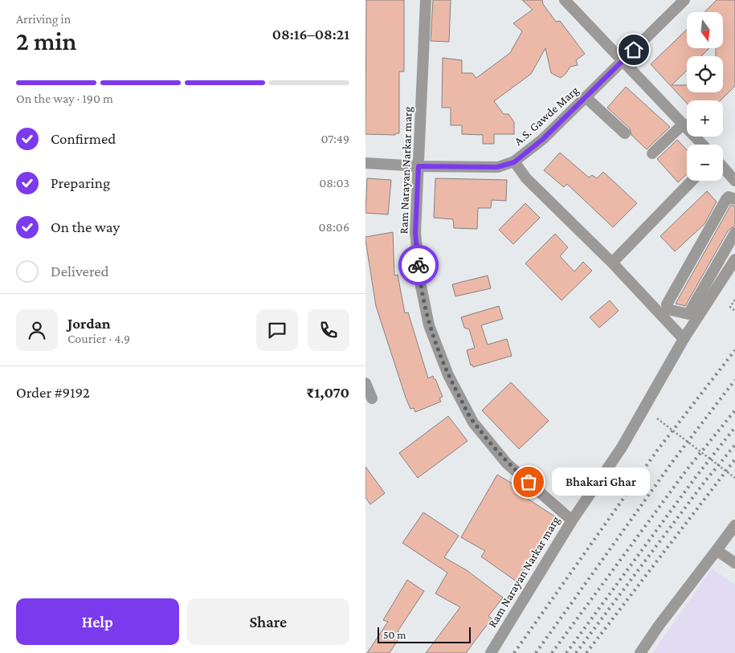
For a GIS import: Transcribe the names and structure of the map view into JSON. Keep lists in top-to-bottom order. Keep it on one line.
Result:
{"streets":{"street":["A.S. Gawde Marg","Ram Narayan Narkar marg"]},"crossings":[["A.S. Gawde Marg","Ram Narayan Narkar marg"]],"places":["Bhakari Ghar"],"scale_bar":"50 m","north":"bottom","page":{"heading":["2 min","Arriving in","08:16–08:21"],"panel":["Jordan","Courier · 4.9","Order #9192","₹1,070"],"map_buttons":["+","−"],"bar":"On the way · 190 m","list":[["Confirmed","07:49"],["Preparing","08:03"],["On the way","08:06"],"Delivered"],"bubble":"Bhakari Ghar","buttons":["Help","Share"],"scale":"50 m"}}
